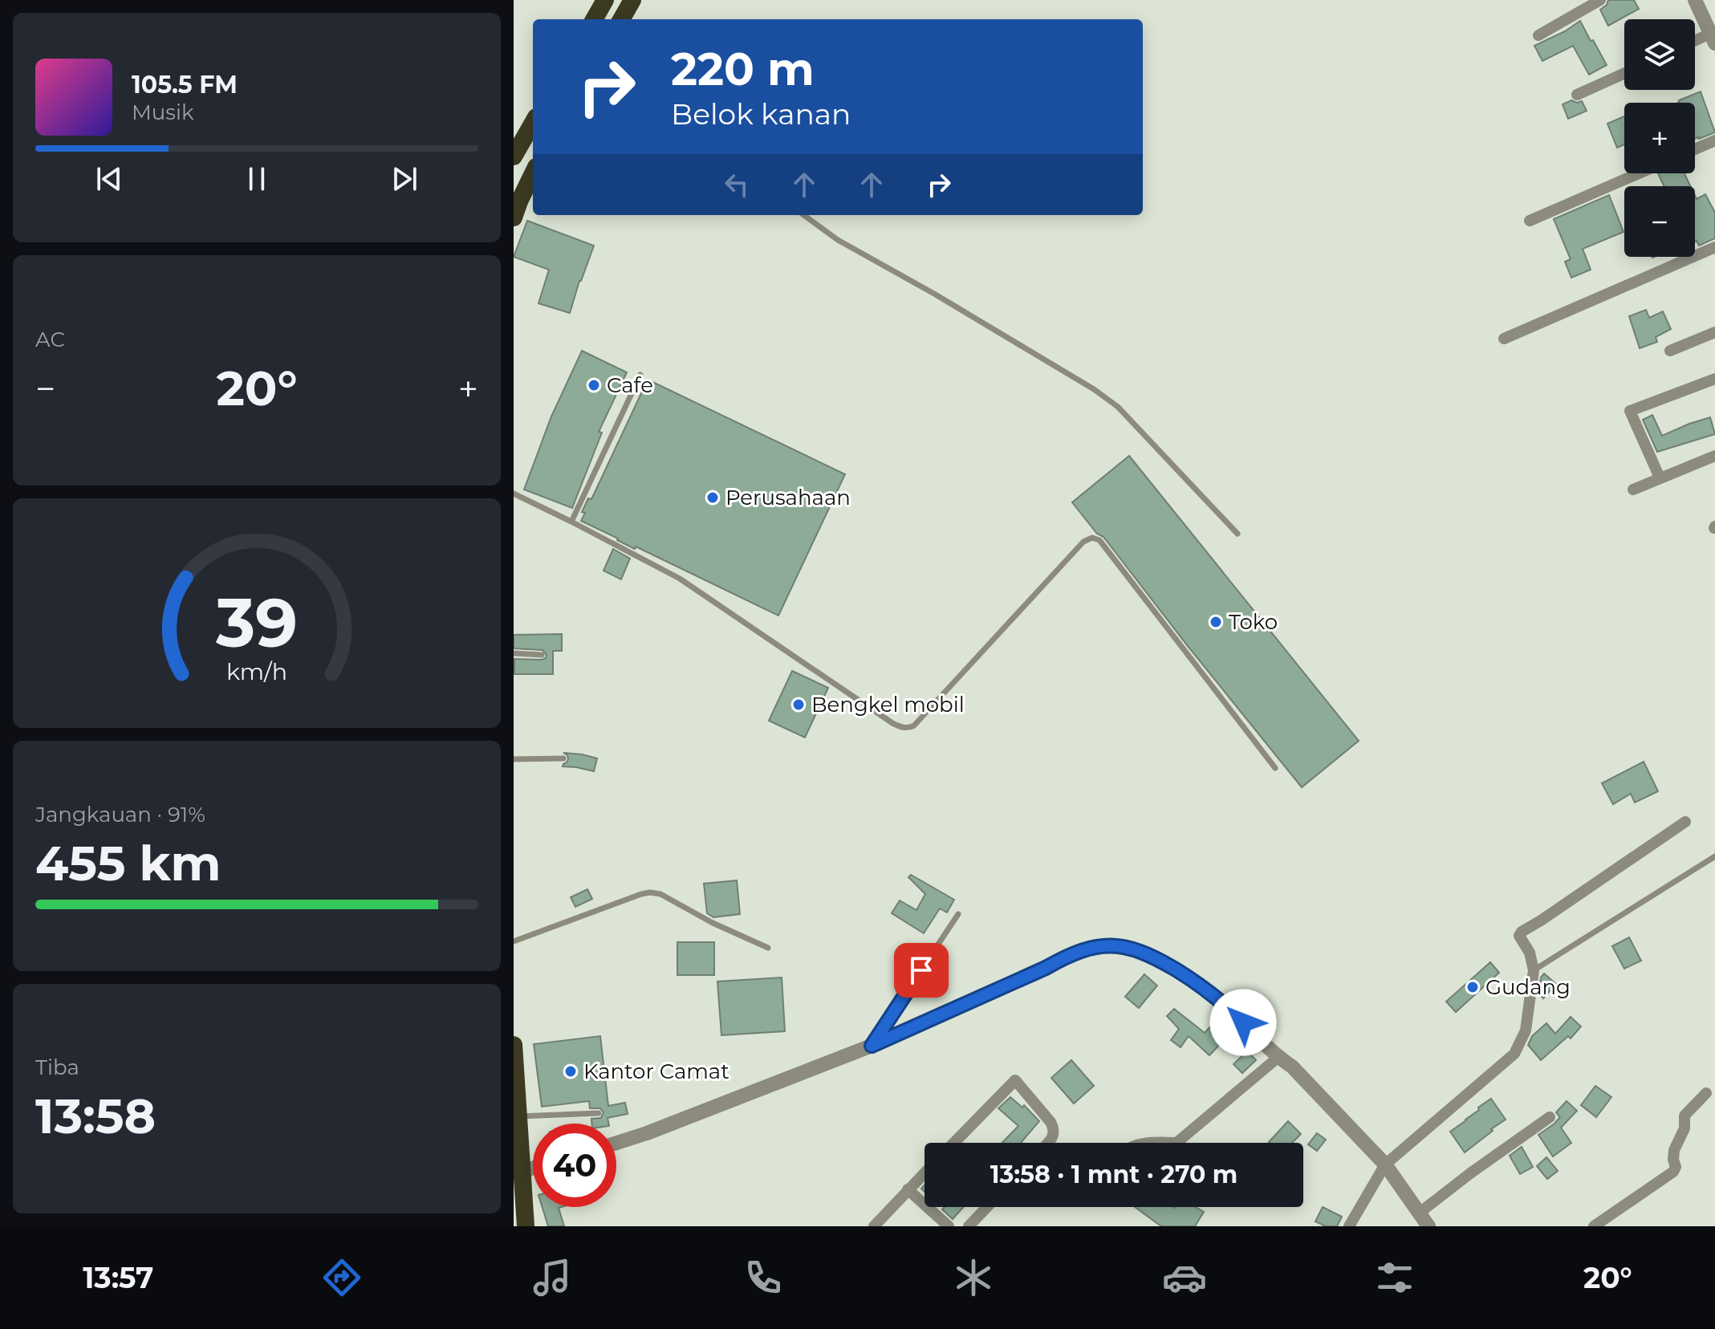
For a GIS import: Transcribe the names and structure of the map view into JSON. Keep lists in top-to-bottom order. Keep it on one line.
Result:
{"places":["Cafe","Perusahaan","Toko","Bengkel mobil","Gudang","Kantor Camat"],"page":{"map_buttons":["+","−"],"turn":["220 m","Belok kanan"],"song":["105.5 FM","Musik"],"tile":["AC",["Jangkauan · 91%","455 km"],["Tiba","13:58"]],"heat":["−","20°","+"],"limit":"40","trip":"13:58 · 1 mnt · 270 m","tabs":["13:57","20°"],"gauge":["39","km/h"]}}
